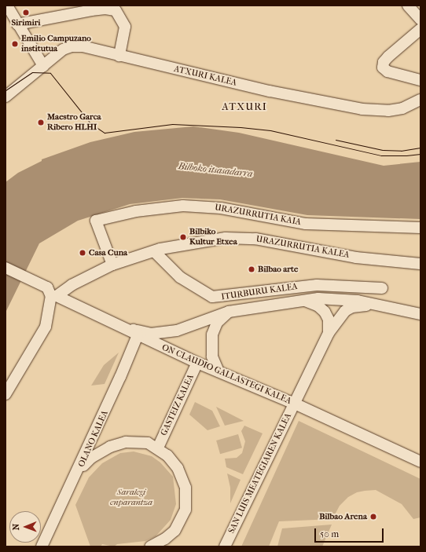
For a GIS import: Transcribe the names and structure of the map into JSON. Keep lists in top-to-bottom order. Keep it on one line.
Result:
{"streets":{"street":["ATXURI KALEA","URAZURRUTIA KAIA","URAZURRUTIA KALEA","ITURBURU KALEA","ON CLAUDIO GALLASTEGI KALEA","GASTEIZ KALEA","OLANO KALEA","SAN LUIS MEATEGIAREN KALEA"]},"crossings":[["URAZURRUTIA KAIA","URAZURRUTIA KALEA"],["URAZURRUTIA KALEA","ITURBURU KALEA"],["URAZURRUTIA KALEA","ON CLAUDIO GALLASTEGI KALEA"],["ON CLAUDIO GALLASTEGI KALEA","GASTEIZ KALEA"],["ON CLAUDIO GALLASTEGI KALEA","OLANO KALEA"],["ON CLAUDIO GALLASTEGI KALEA","SAN LUIS MEATEGIAREN KALEA"]],"districts":["ATXURI"],"water":["Bilboko itsasadarra"],"parks":["Saralegi enparantza"],"places":["Sirimiri","Emilio Campuzano institutua","Maestro Garca Ribero HLHI","Bilbiko Kultur Etxea","Casa Cuna","Bilbao arte","Bilbao Arena"],"scale_bar":"50 m","north":"left"}
